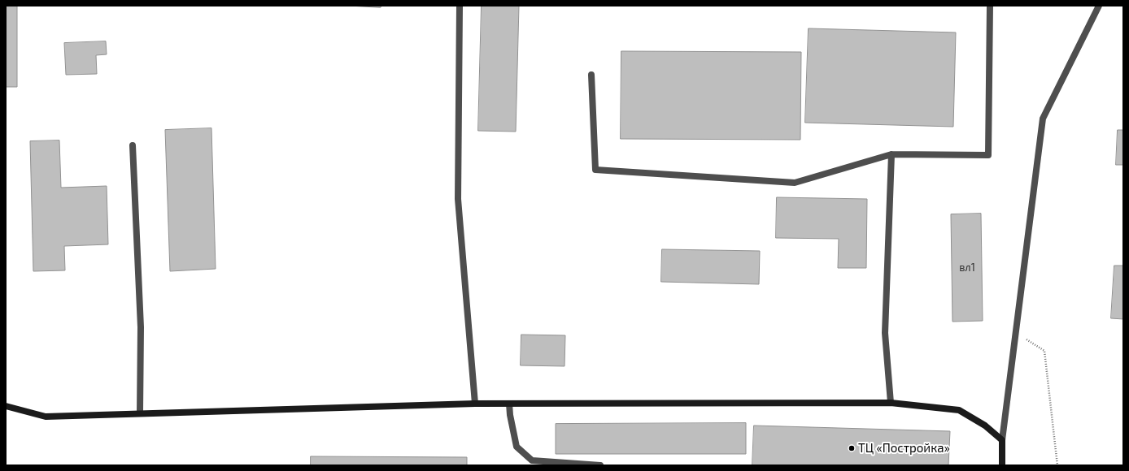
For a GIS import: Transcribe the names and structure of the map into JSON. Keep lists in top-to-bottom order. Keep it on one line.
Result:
{"places":["ТЦ «Постройка»"],"house_numbers":["вл1"]}
